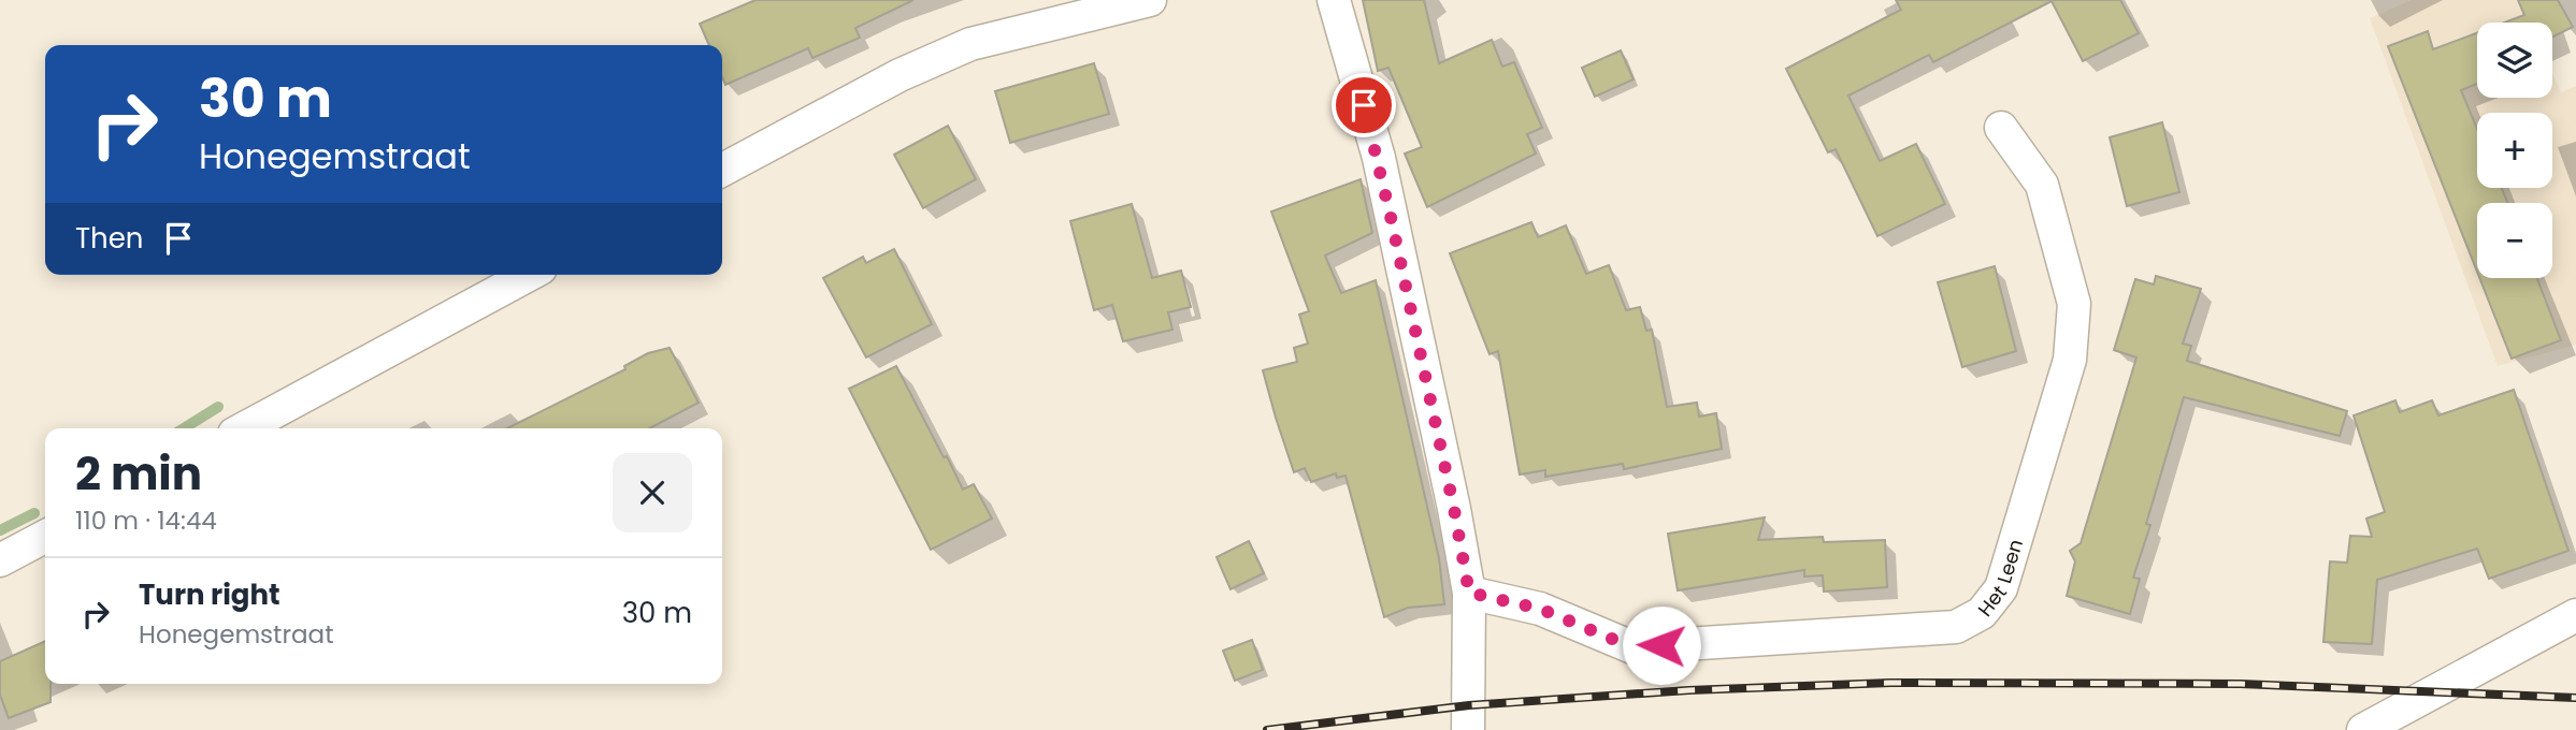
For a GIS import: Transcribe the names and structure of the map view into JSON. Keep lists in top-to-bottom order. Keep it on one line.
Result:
{"streets":{"street":["Het Leen"]},"page":{"map_buttons":["+","−"],"turn":["30 m","Honegemstraat"],"then":"Then","heading":["2 min","110 m · 14:44"],"list":[{"name":"Turn right","note":"Honegemstraat","value":"30 m"}]}}
